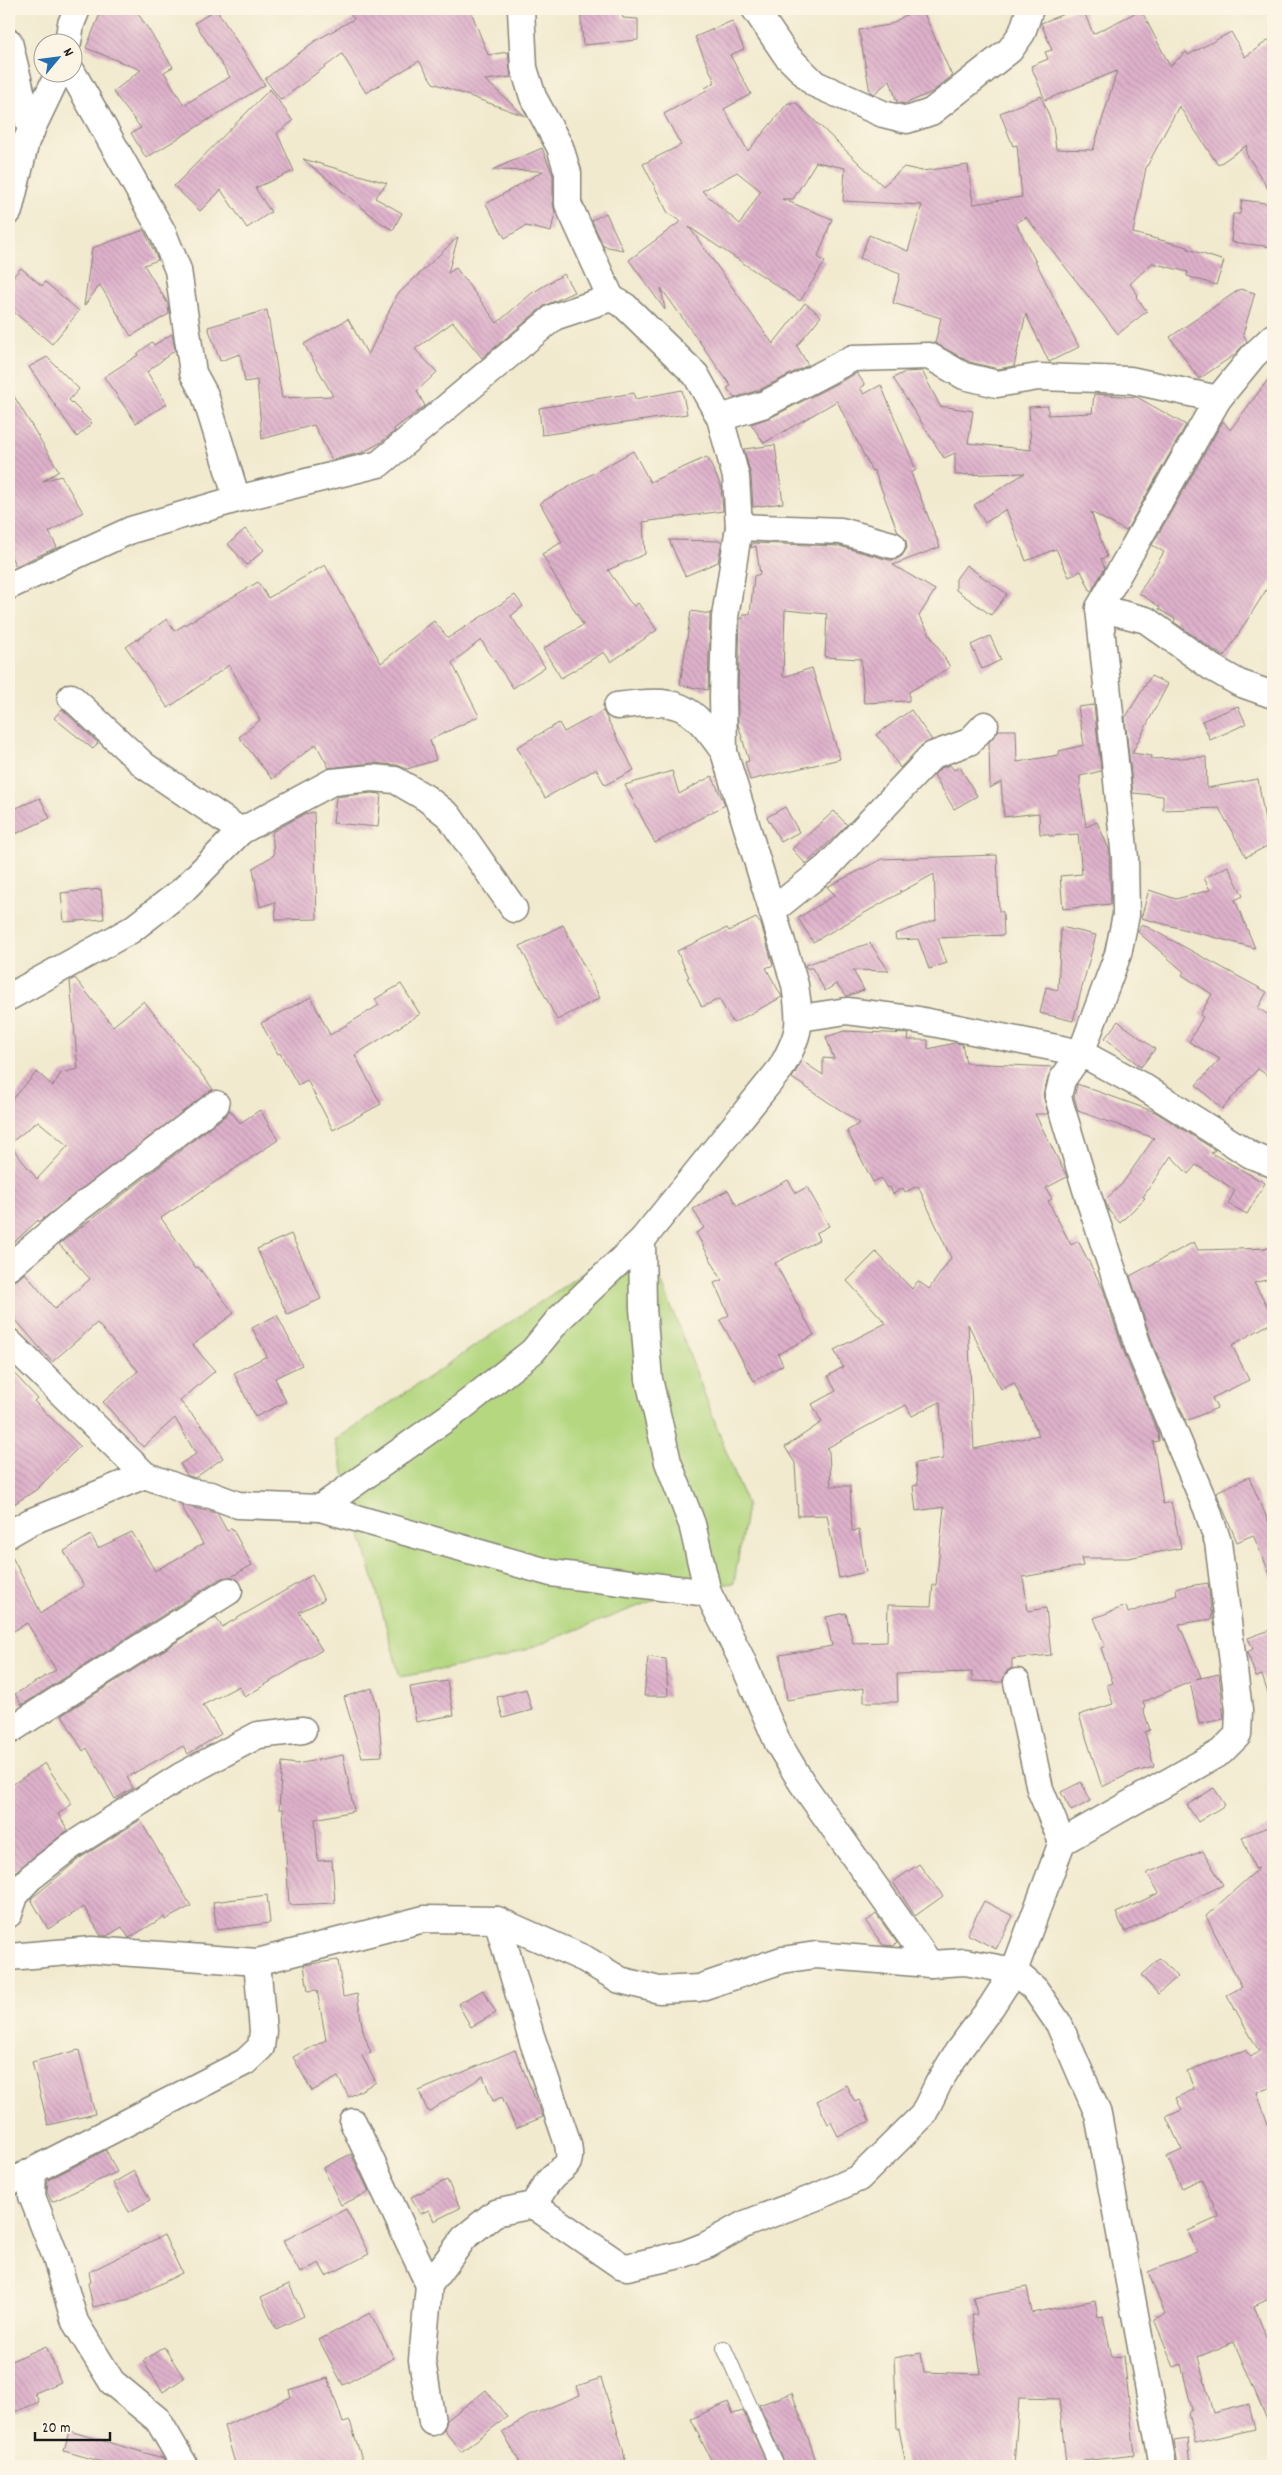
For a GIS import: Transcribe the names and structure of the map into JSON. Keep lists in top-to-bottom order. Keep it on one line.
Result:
{"scale_bar":"20 m","north":"top right"}
